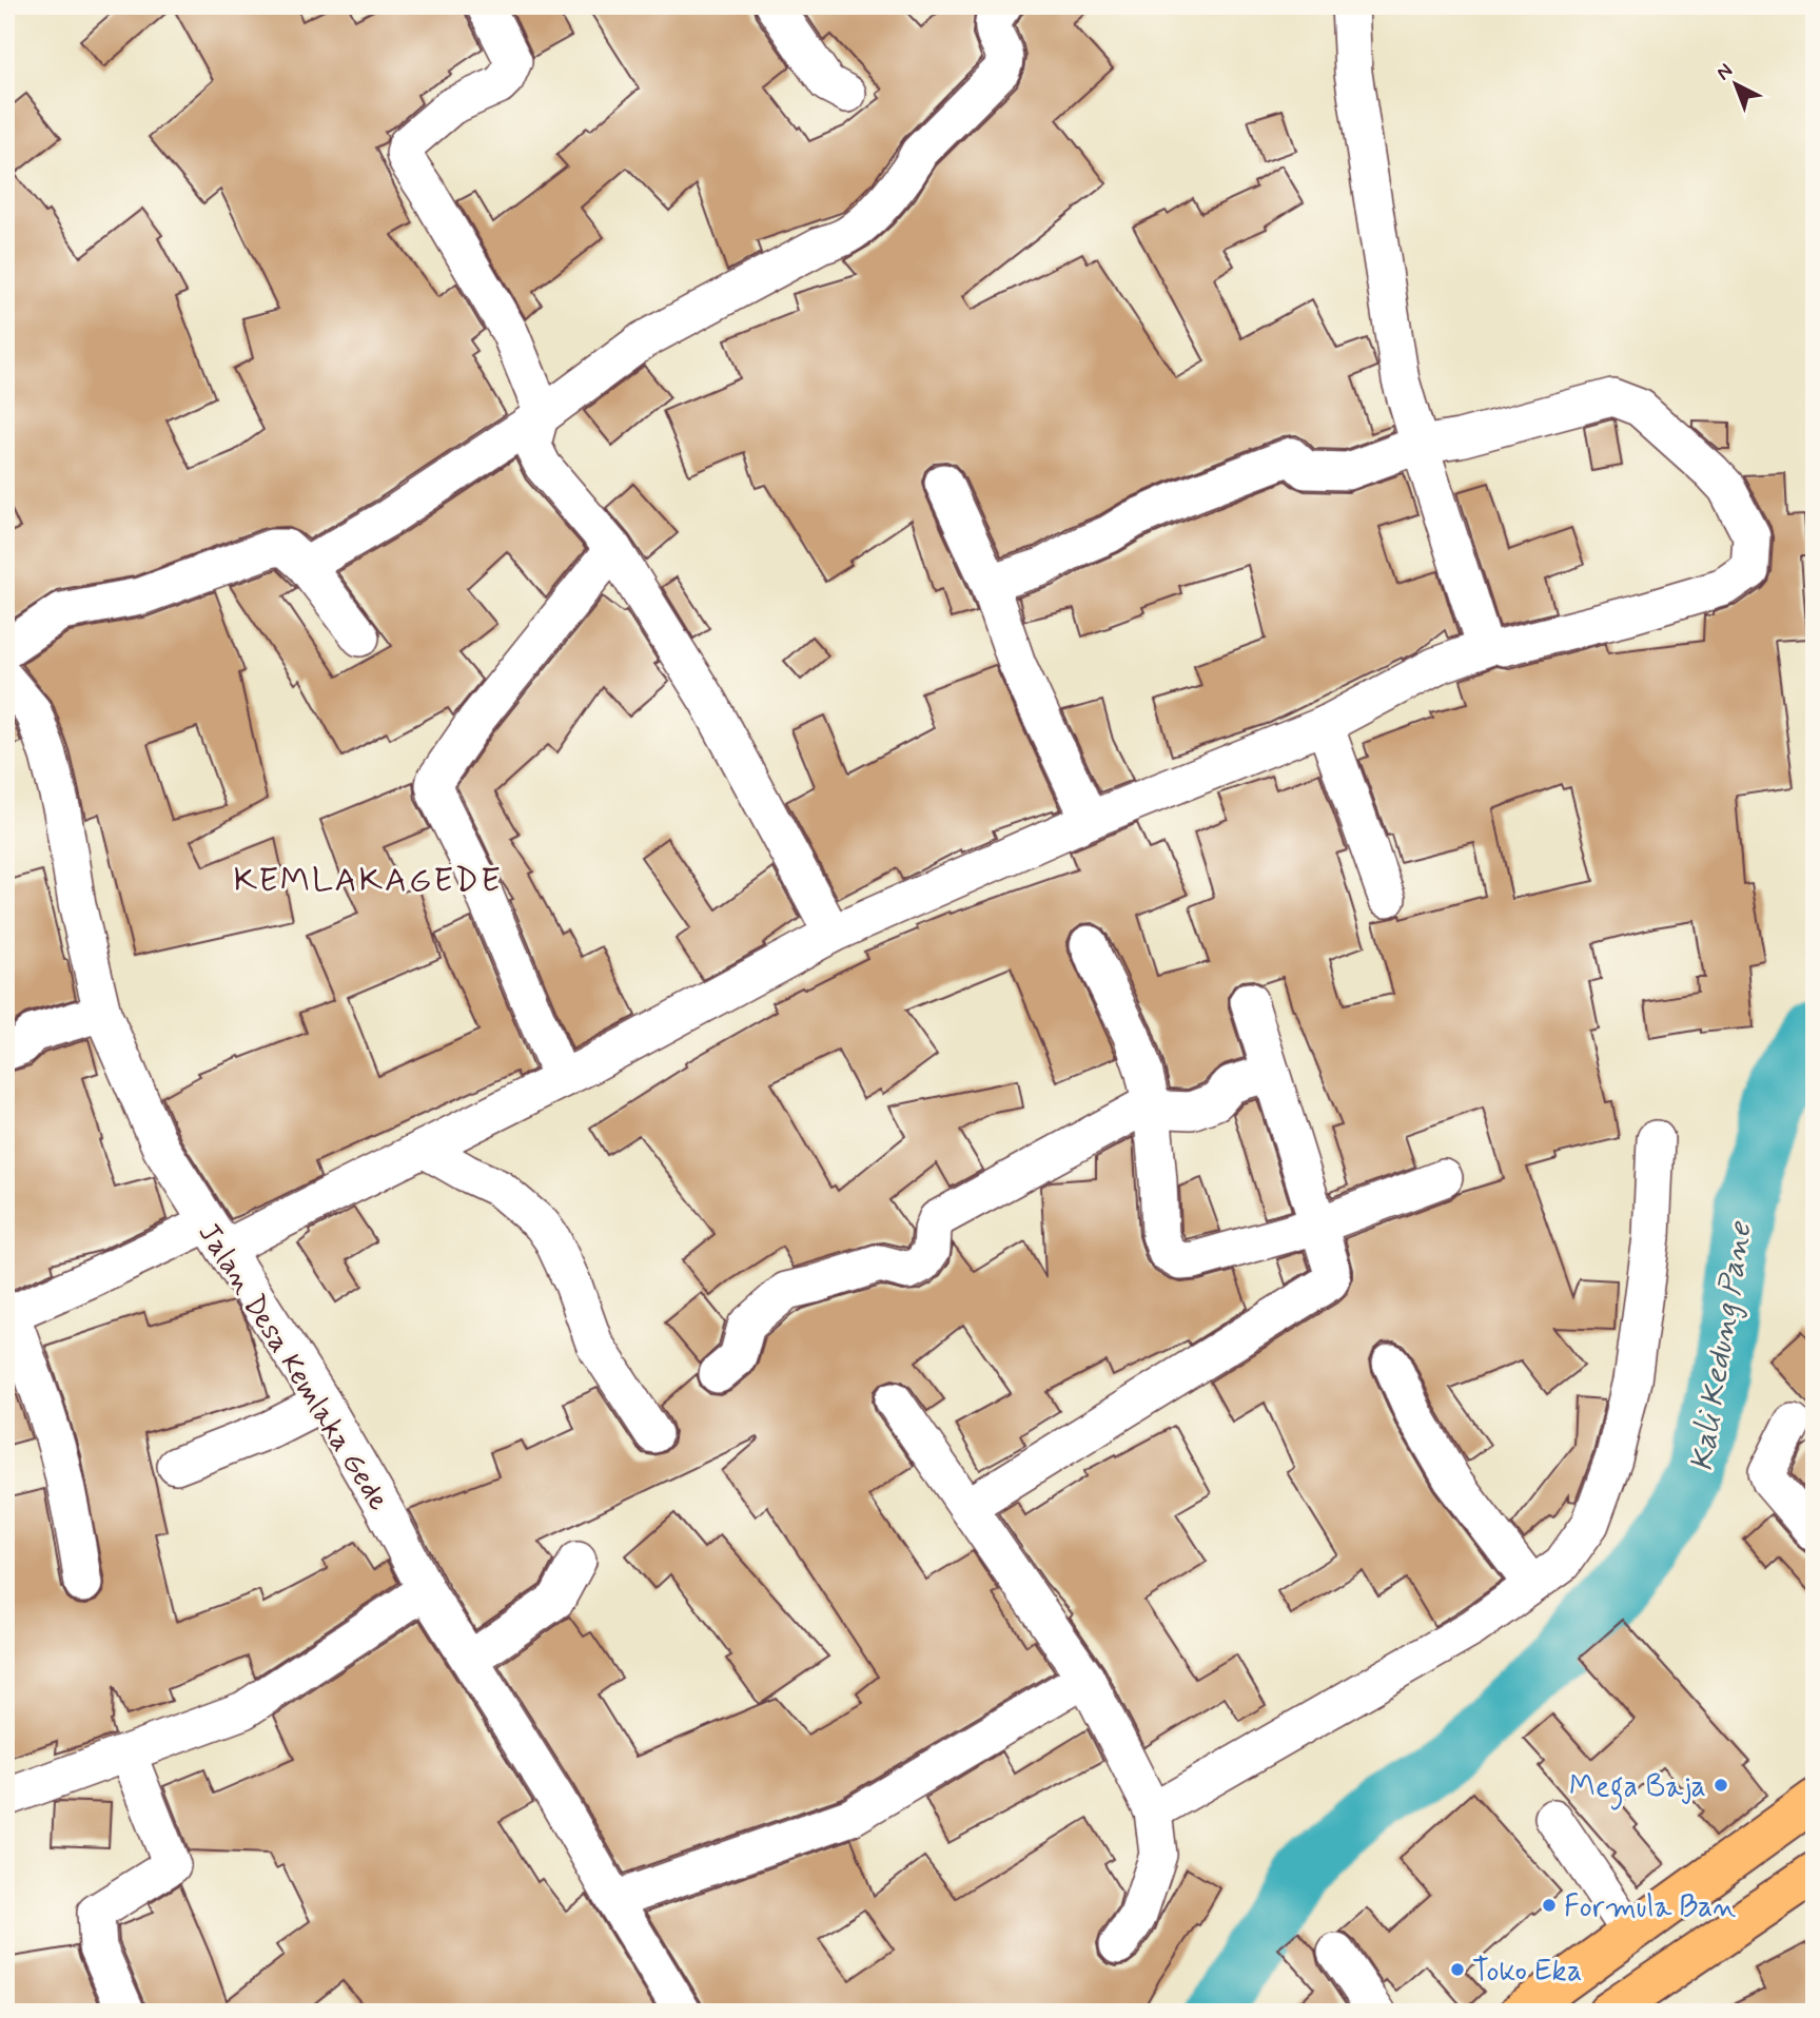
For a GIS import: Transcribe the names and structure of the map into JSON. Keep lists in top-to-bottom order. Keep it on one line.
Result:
{"streets":{"street":["Jalan Desa Kemlaka Gede"]},"districts":["KEMLAKAGEDE"],"water":["Kali Kedung Pane"],"places":["Mega Baja","Formula Ban","Toko Eka"],"north":"top left"}
